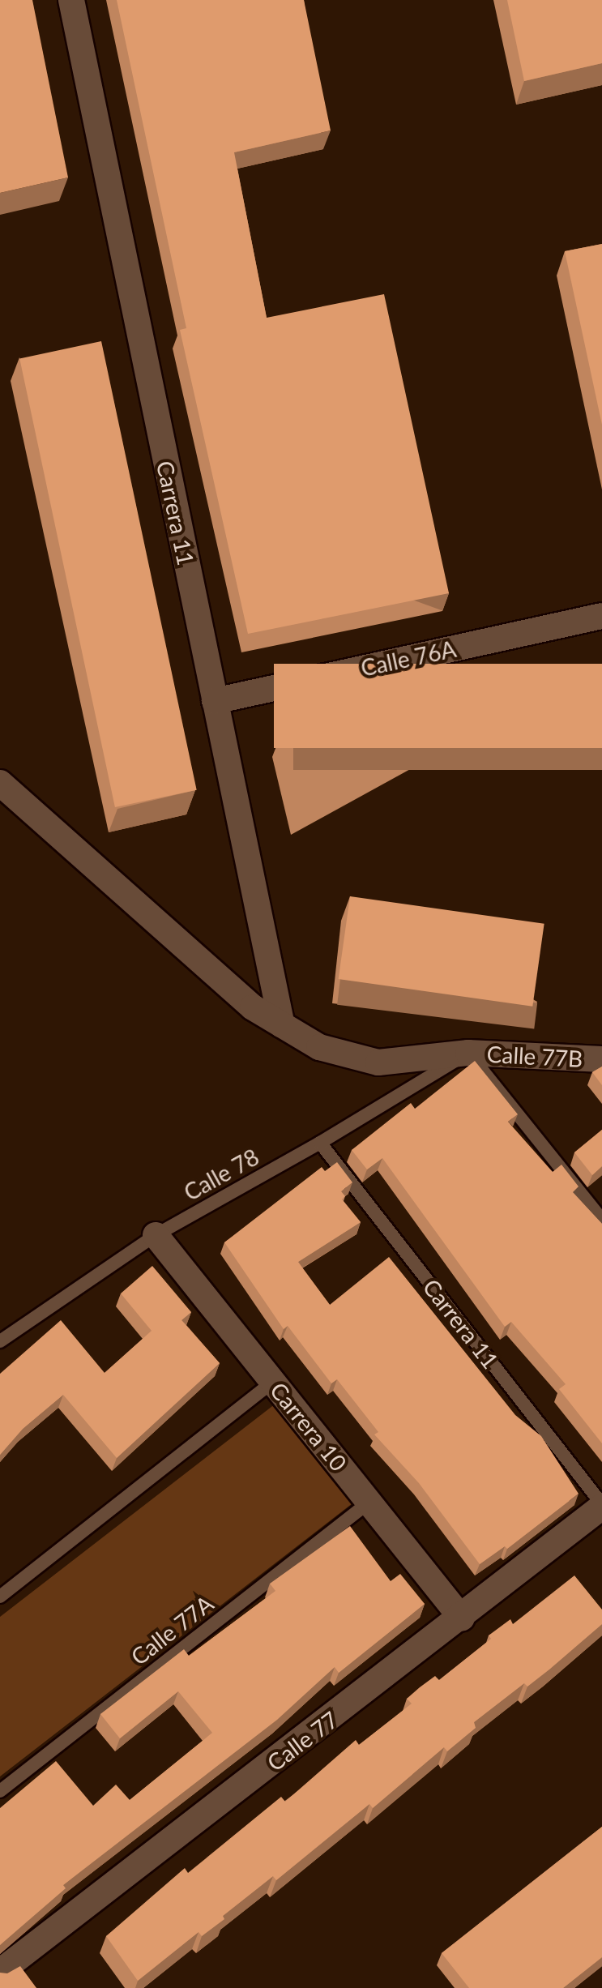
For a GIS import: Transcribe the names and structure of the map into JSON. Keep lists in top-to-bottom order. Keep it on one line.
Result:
{"streets":{"street":["Carrera 11","Calle 76A","Calle 77B","Carrera 10","Calle 77"],"lane":["Calle 78","Calle 77A"]},"crossings":[["Carrera 11","Calle 76A"],["Carrera 11","Calle 77B"],["Carrera 11","Calle 78"],["Carrera 11","Calle 77"],["Calle 77B","Calle 78"],["Calle 78","Carrera 10"],["Carrera 10","Calle 77A"],["Carrera 10","Calle 77"]]}
